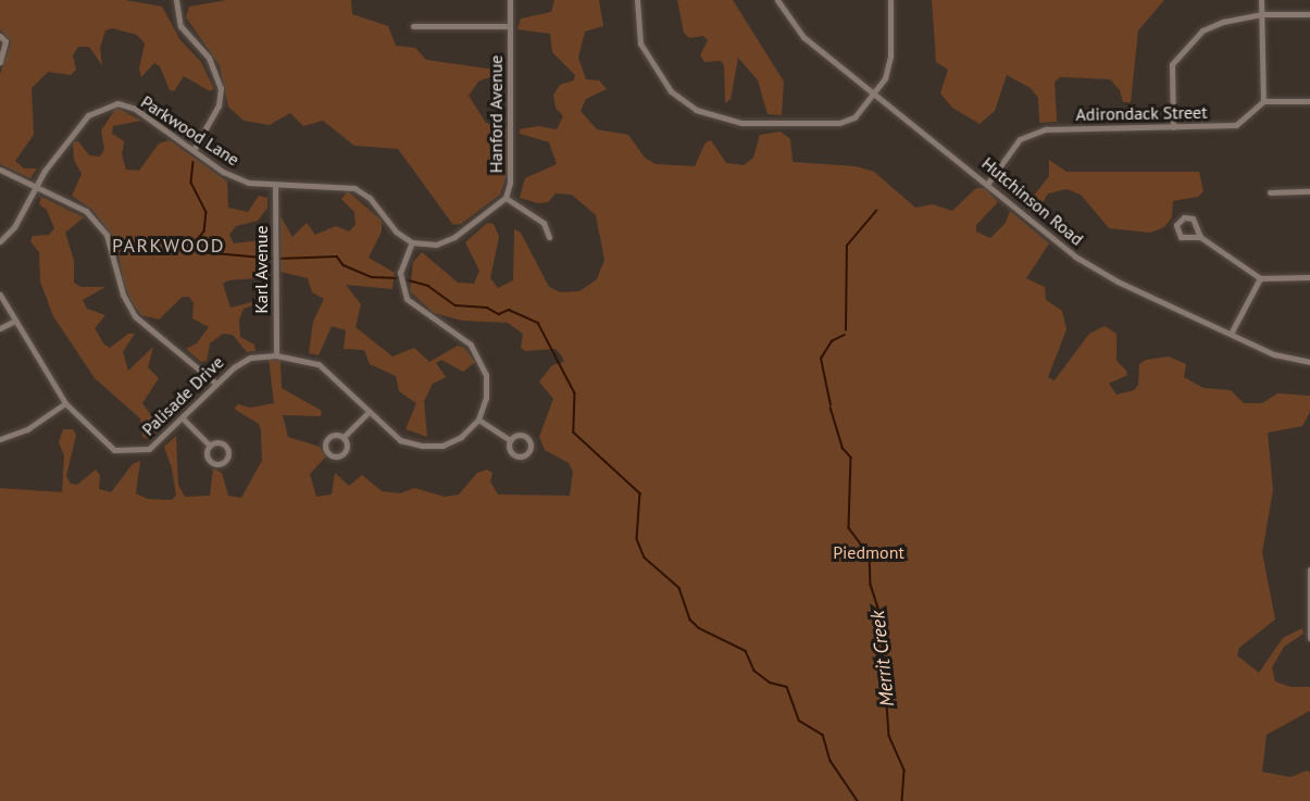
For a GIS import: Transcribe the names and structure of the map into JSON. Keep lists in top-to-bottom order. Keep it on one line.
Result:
{"streets":{"street":["Adirondack Street","Hanford Avenue","Parkwood Lane","Hutchinson Road","Karl Avenue","Palisade Drive"]},"crossings":[["Adirondack Street","Hutchinson Road"],["Hanford Avenue","Parkwood Lane"],["Parkwood Lane","Karl Avenue"],["Karl Avenue","Palisade Drive"]],"districts":["PARKWOOD"],"water":["Merrit Creek"],"parks":["Piedmont"]}
